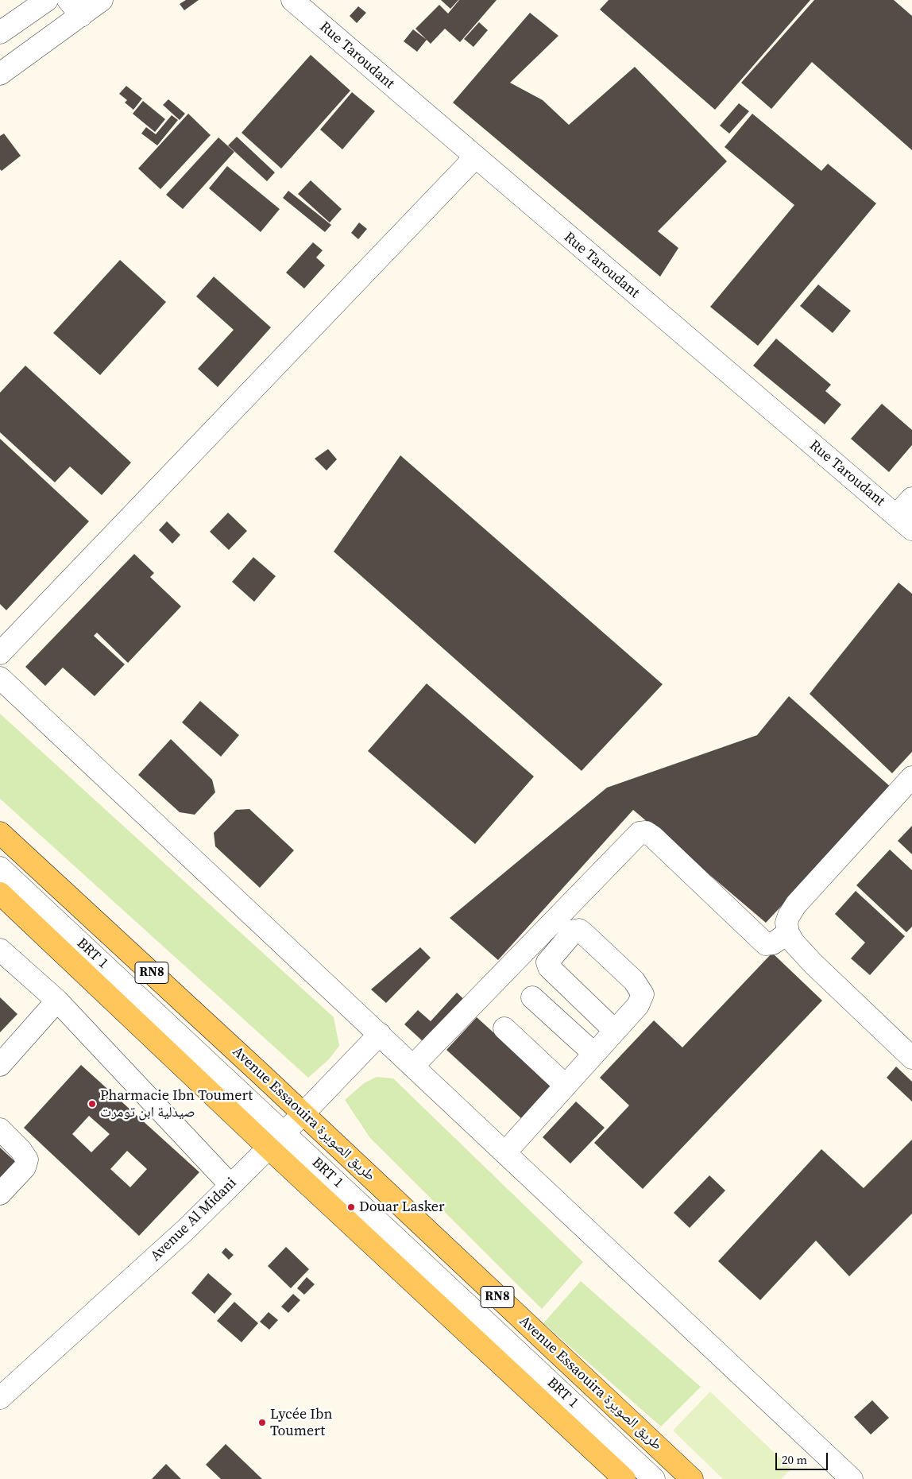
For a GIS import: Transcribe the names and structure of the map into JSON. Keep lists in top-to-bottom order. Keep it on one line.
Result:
{"streets":{"main road":["RN8","Avenue Essaouira طريق الصويرة"],"street":["Rue Taroudant","BRT 1","Avenue Al Midani"]},"crossings":[["BRT 1","Avenue Al Midani"],["Avenue Essaouira طريق الصويرة","Avenue Al Midani"]],"places":["Pharmacie Ibn Toumert صيدلية ابن تومرت","Douar Lasker","Lycée Ibn Toumert"],"scale_bar":"20 m"}
